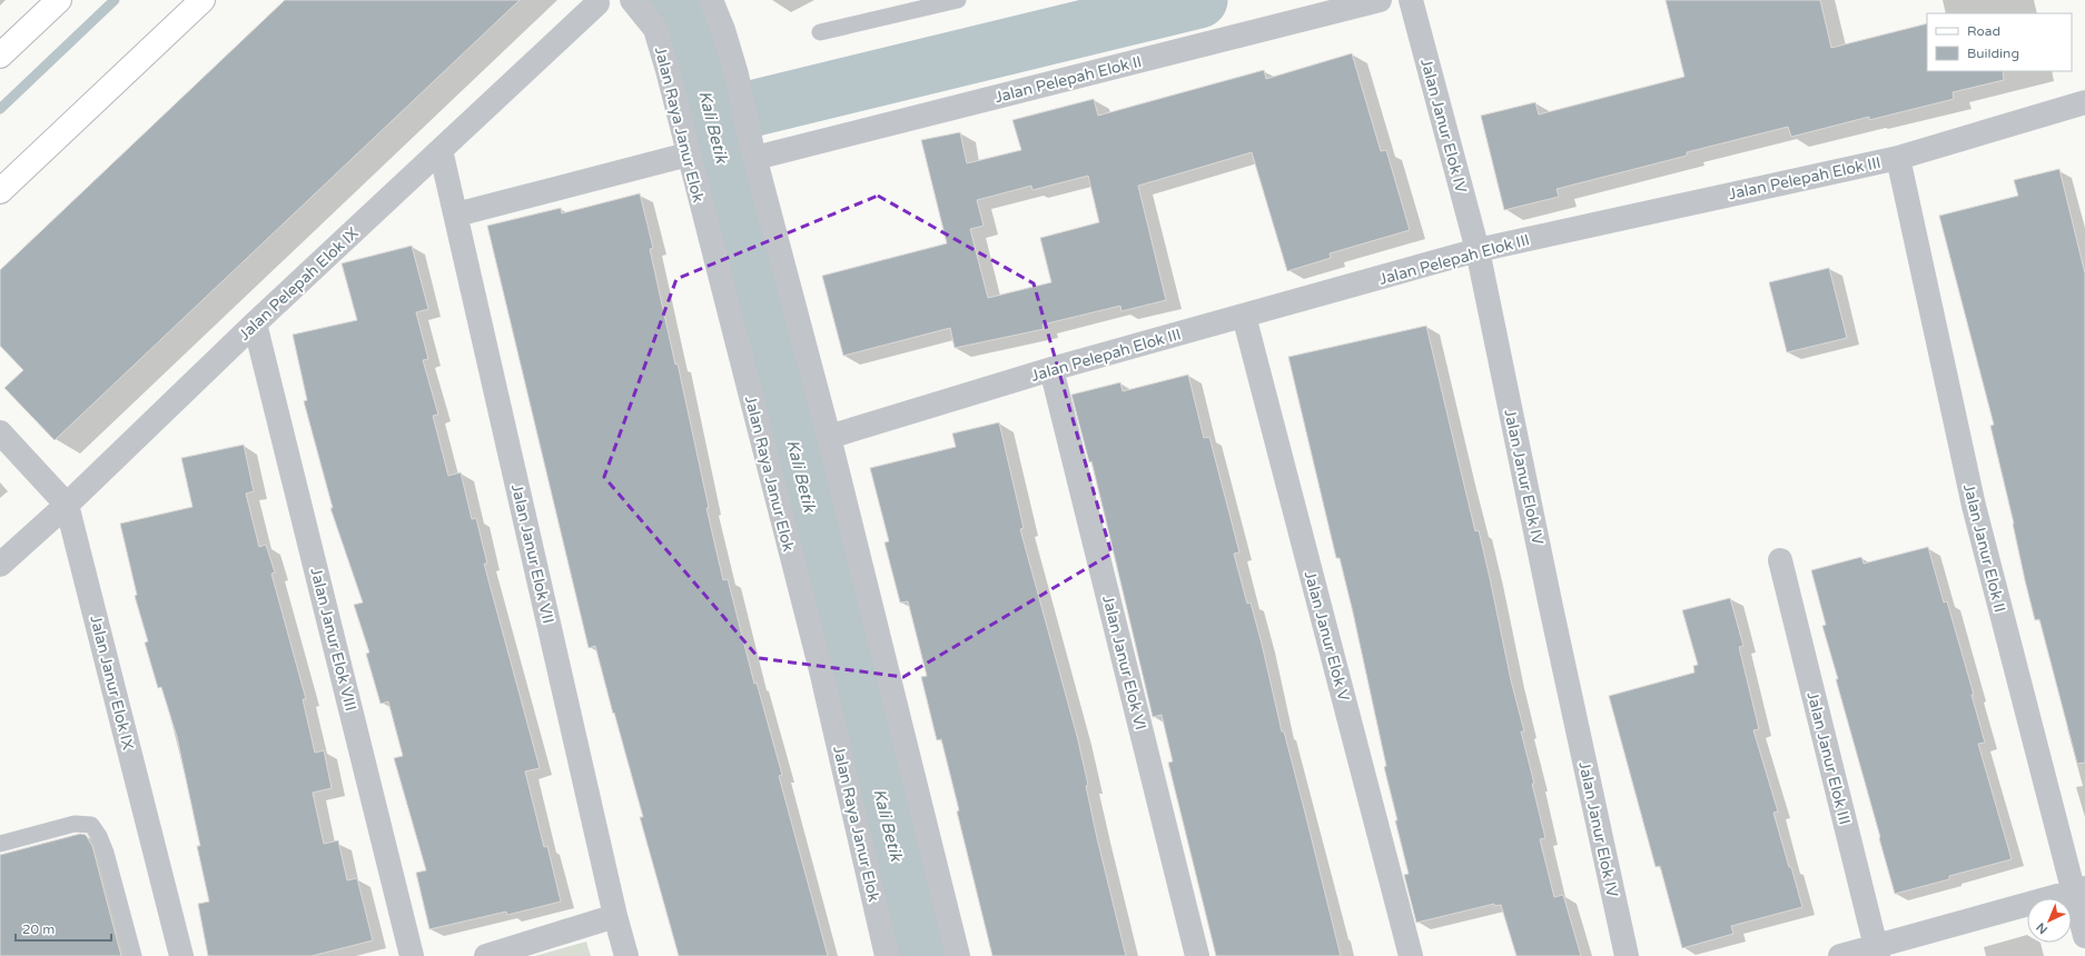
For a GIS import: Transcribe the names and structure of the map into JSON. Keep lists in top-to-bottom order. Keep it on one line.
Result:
{"streets":{"street":["Jalan Pelepah Elok II","Jalan Raya Janur Elok","Jalan Janur Elok IV","Jalan Pelepah Elok III","Jalan Pelepah Elok IX","Jalan Janur Elok II","Jalan Janur Elok VII","Jalan Janur Elok V","Jalan Janur Elok VIII","Jalan Janur Elok VI","Jalan Janur Elok IX","Jalan Janur Elok III"]},"crossings":[["Jalan Janur Elok IV","Jalan Pelepah Elok III"],["Jalan Pelepah Elok III","Jalan Janur Elok II"],["Jalan Pelepah Elok III","Jalan Janur Elok V"],["Jalan Pelepah Elok III","Jalan Janur Elok VI"],["Jalan Pelepah Elok IX","Jalan Janur Elok VII"],["Jalan Pelepah Elok IX","Jalan Janur Elok VIII"],["Jalan Pelepah Elok IX","Jalan Janur Elok IX"]],"water":["Kali Betik"],"legend":["Road","Building"],"scale_bar":"20 m","north":"bottom left"}
